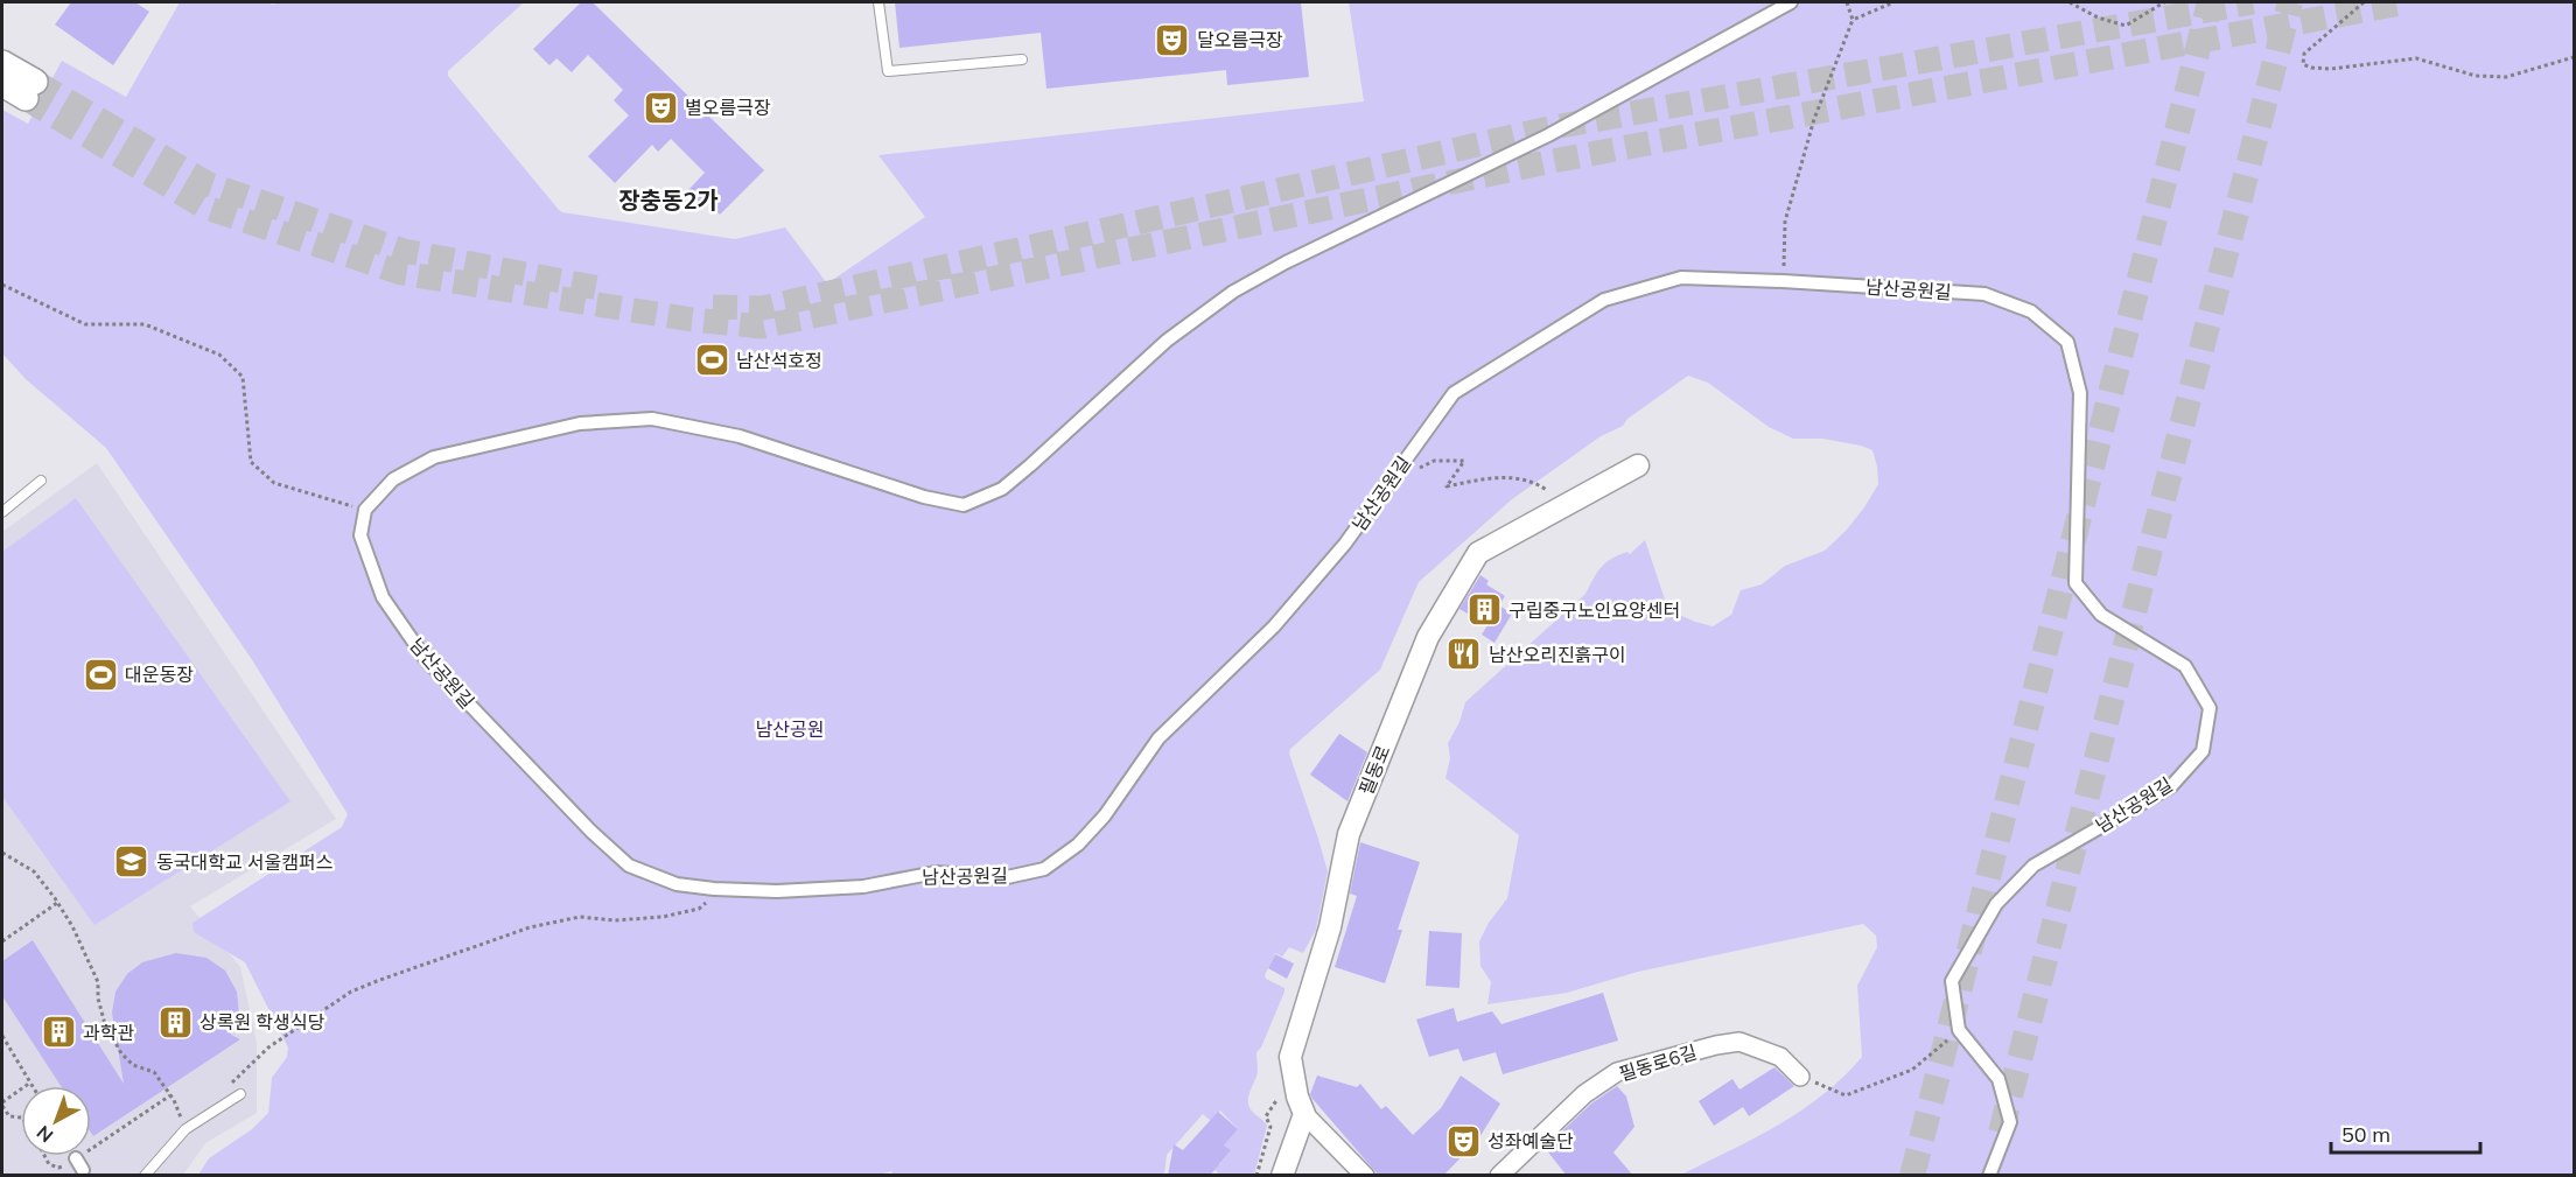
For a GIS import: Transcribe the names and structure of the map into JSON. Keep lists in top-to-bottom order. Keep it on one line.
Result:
{"streets":{"street":["남산공원길","필동로","필동로6길"]},"districts":["장충동2가"],"parks":["남산공원"],"places":{"theatre":["달오름극장","별오름극장","성좌예술단"],"sports":["남산석호정","대운동장"],"building":["구립중구노인요양센터","상록원 학생식당","과학관"],"restaurant":["남산오리진흙구이"],"school or university":["동국대학교 서울캠퍼스"]},"scale_bar":"50 m","north":"bottom left"}
